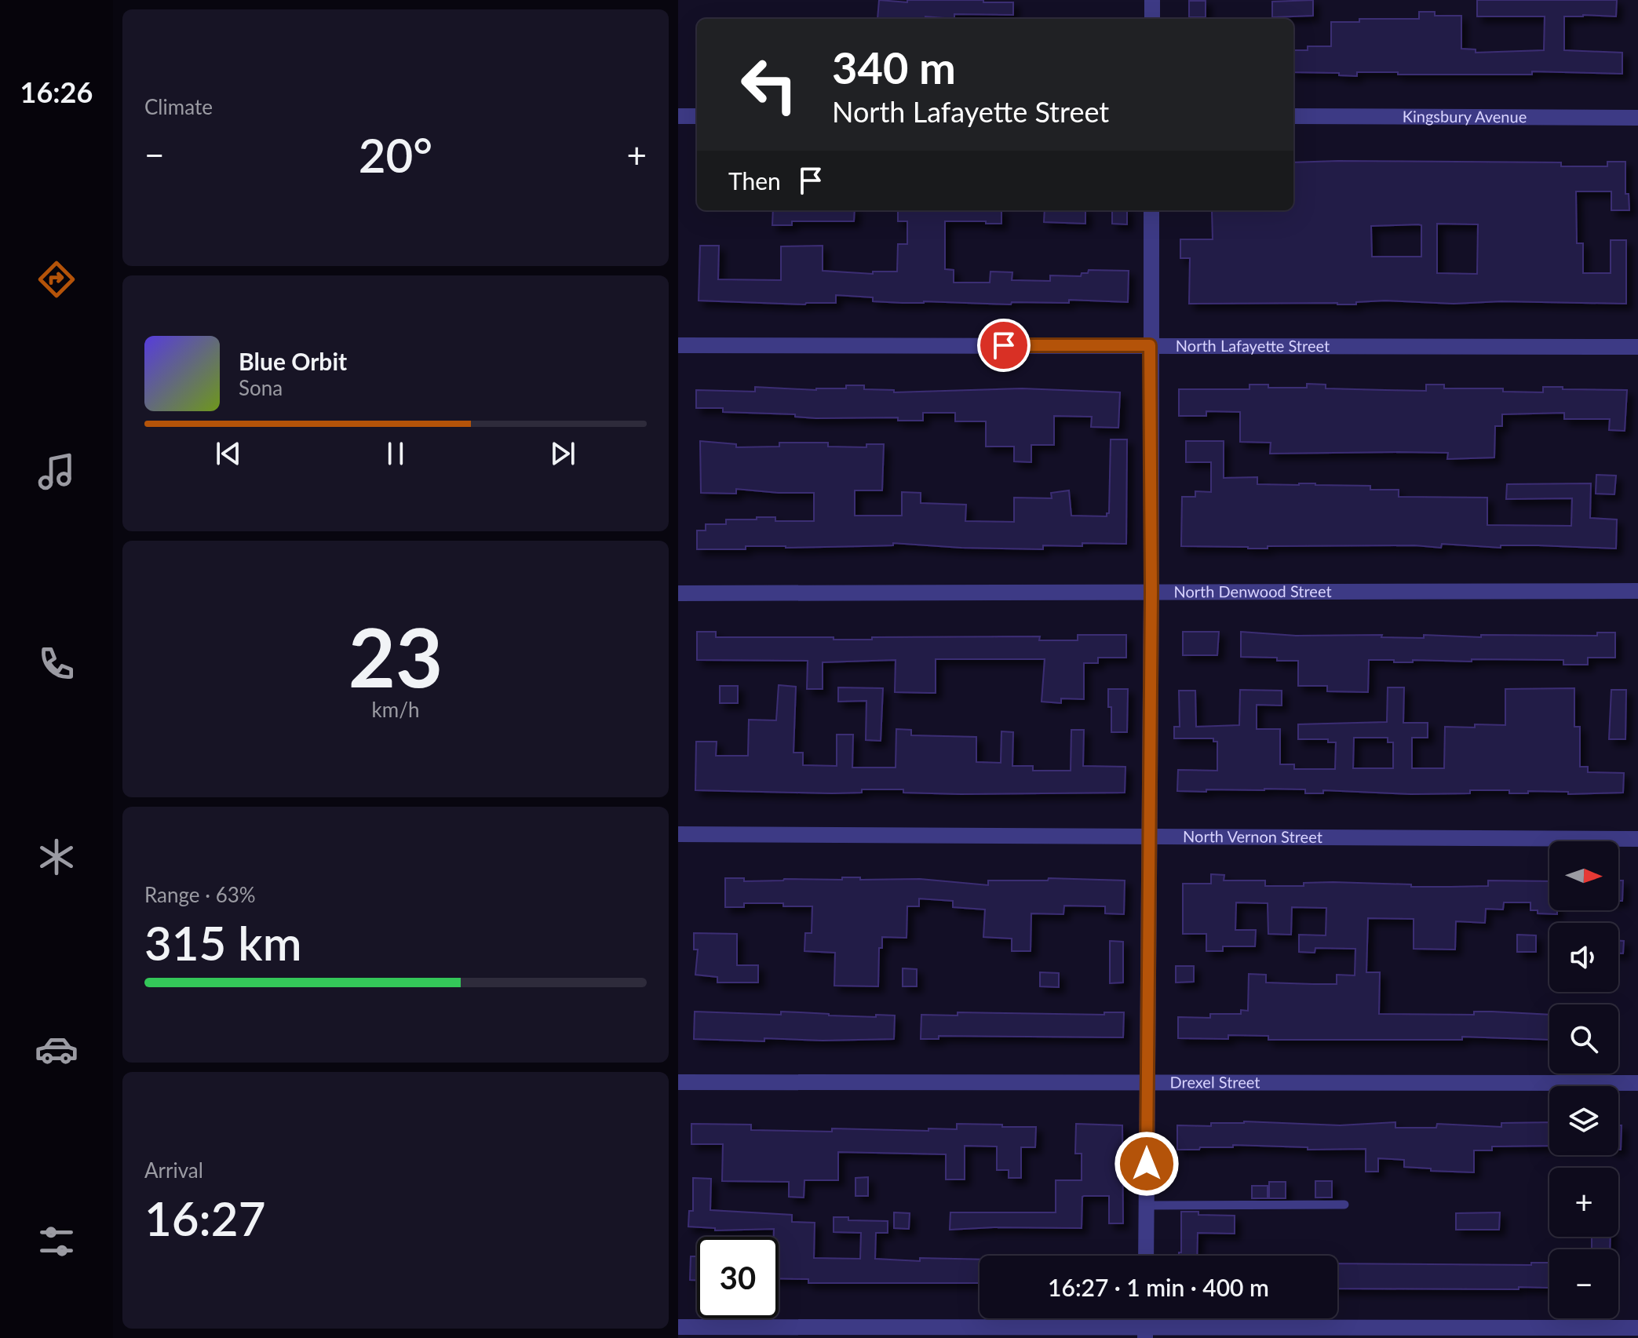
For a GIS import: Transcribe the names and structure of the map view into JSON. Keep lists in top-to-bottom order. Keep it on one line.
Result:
{"streets":{"street":["Kingsbury Avenue","North Lafayette Street","North Denwood Street","North Vernon Street","Drexel Street"]},"north":"right","page":{"tabs":"16:26","tile":["Climate",["23","km/h"],["Range · 63%","315 km"],["Arrival","16:27"]],"turn":["340 m","North Lafayette Street"],"heat":["−","20°","+"],"then":"Then","song":["Blue Orbit","Sona"],"map_buttons":["+","−"],"limit":"30","trip":"16:27 · 1 min · 400 m"}}
